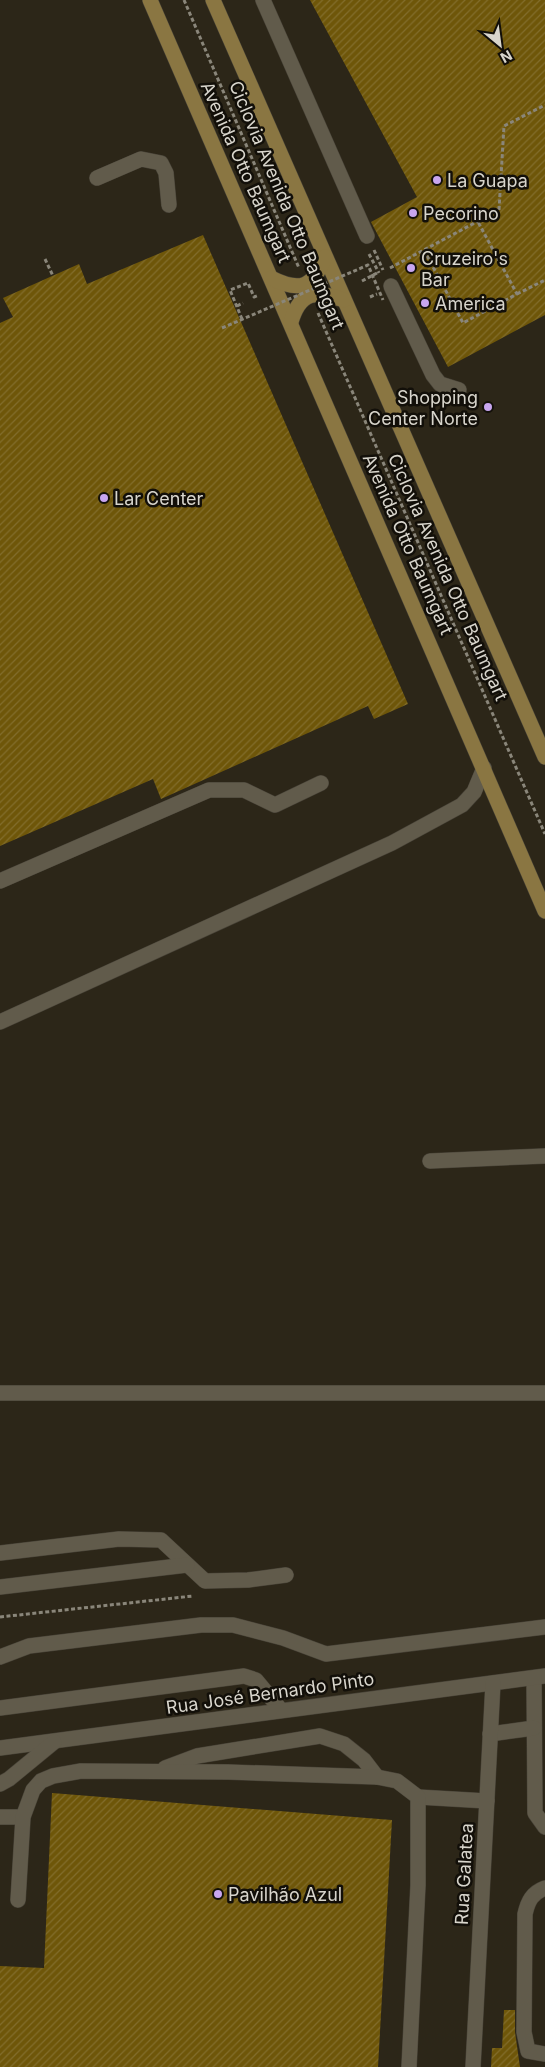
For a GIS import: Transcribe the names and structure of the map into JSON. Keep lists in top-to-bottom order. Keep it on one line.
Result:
{"streets":{"main road":["Avenida Otto Baumgart"],"street":["Rua José Bernardo Pinto","Rua Galatea"],"path":["Ciclovia Avenida Otto Baumgart"]},"crossings":[["Rua José Bernardo Pinto","Rua Galatea"]],"places":["La Guapa","Pecorino","Cruzeiro's Bar","America","Shopping Center Norte","Lar Center","Pavilhão Azul"],"north":"bottom right"}
